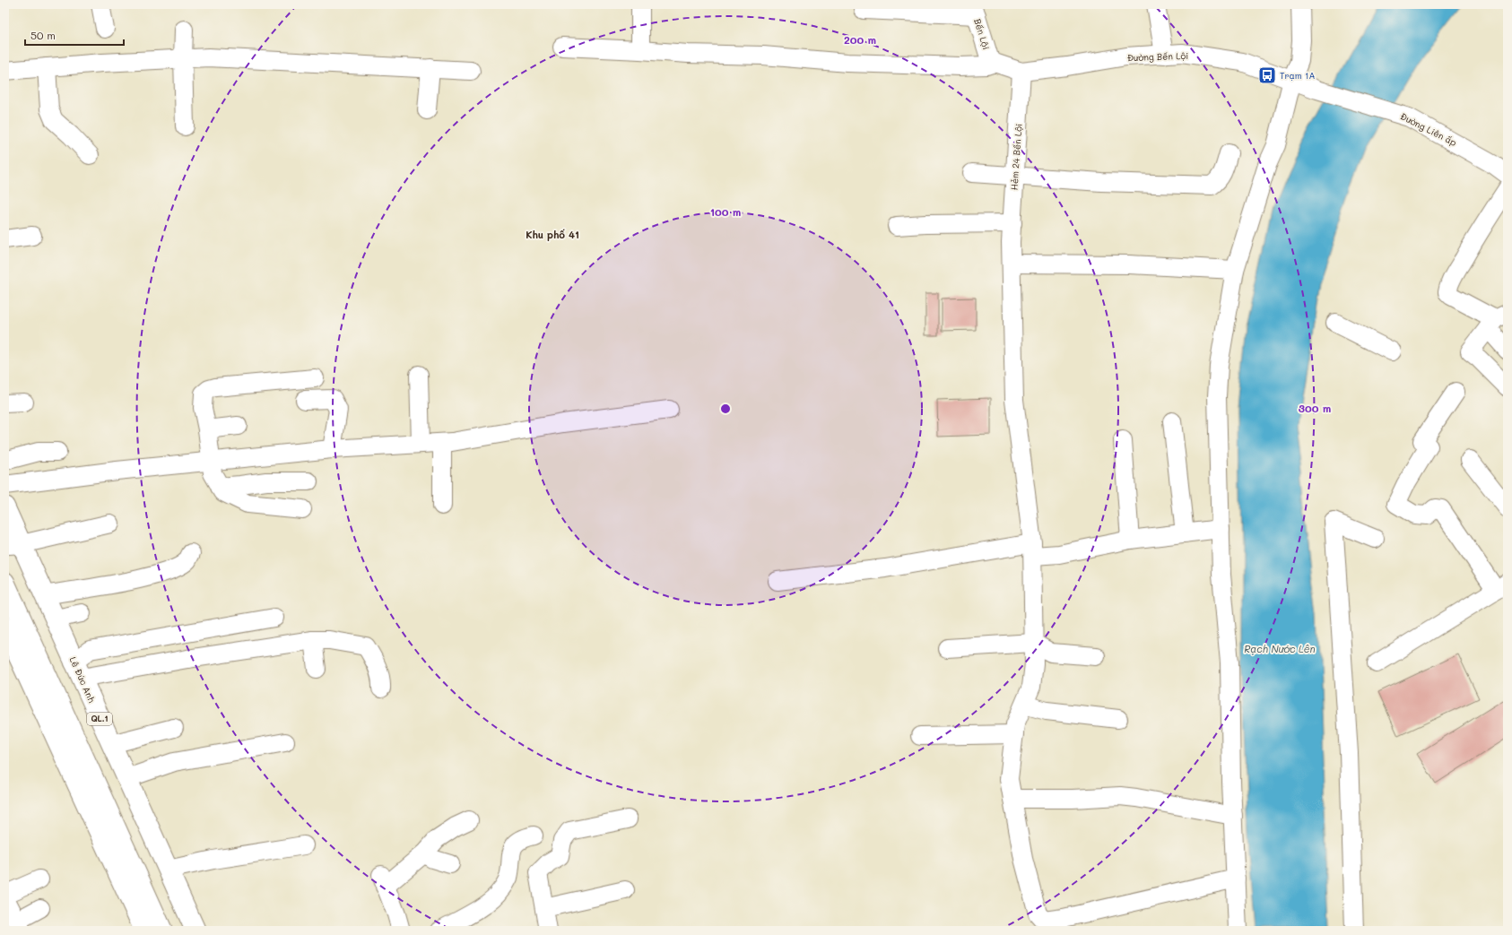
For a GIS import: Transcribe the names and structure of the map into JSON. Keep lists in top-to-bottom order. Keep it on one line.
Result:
{"streets":{"highway":["Lê Đức Anh","QL.1"],"street":["Bến Lội","Đường Bến Lội","Đường Liên ấp","Hẻm 24 Bến Lội"]},"crossings":[["Bến Lội","Đường Bến Lội"],["Đường Bến Lội","Đường Liên ấp"],["Đường Bến Lội","Hẻm 24 Bến Lội"]],"districts":["Khu phố 41"],"water":["Rạch Nước Lên"],"places":{"bus stop":["Trạm 1A"]},"scale_bar":"50 m","rings":["200 m","100 m","300 m"]}
